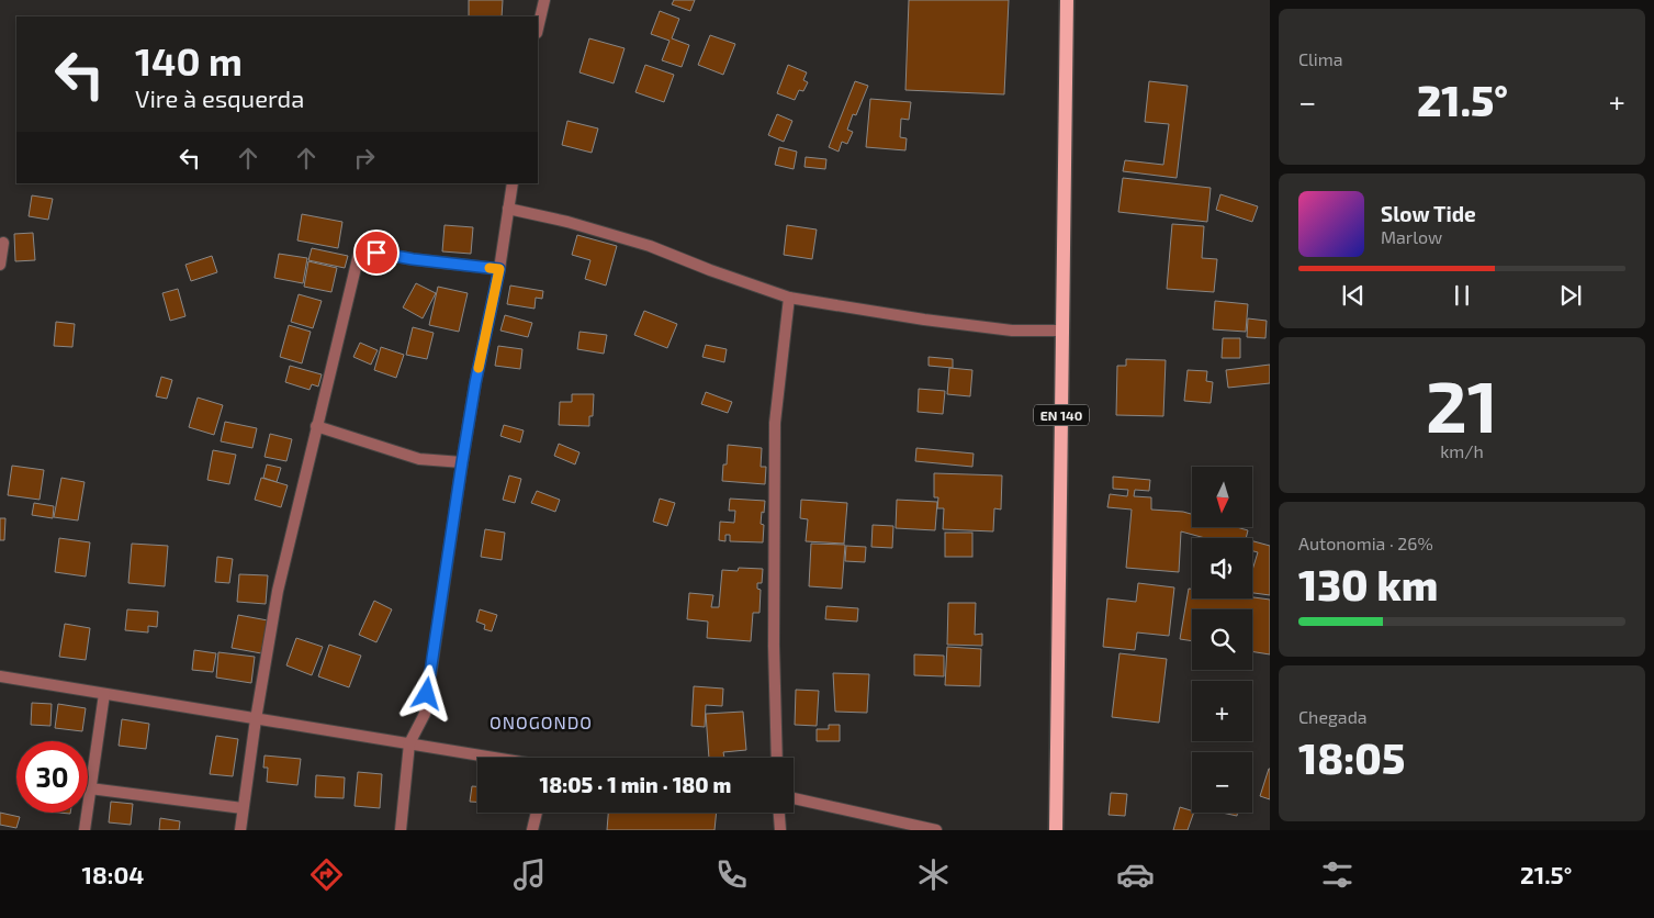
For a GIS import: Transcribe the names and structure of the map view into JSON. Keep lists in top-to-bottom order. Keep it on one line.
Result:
{"streets":{"main road":["EN 140"]},"districts":["ONOGONDO"],"north":"bottom","page":{"tile":["Clima",["21","km/h"],["Autonomia · 26%","130 km"],["Chegada","18:05"]],"turn":["140 m","Vire à esquerda"],"heat":["−","21.5°","+"],"song":["Slow Tide","Marlow"],"map_buttons":["+","−"],"limit":"30","trip":"18:05 · 1 min · 180 m","tabs":["18:04","21.5°"]}}
